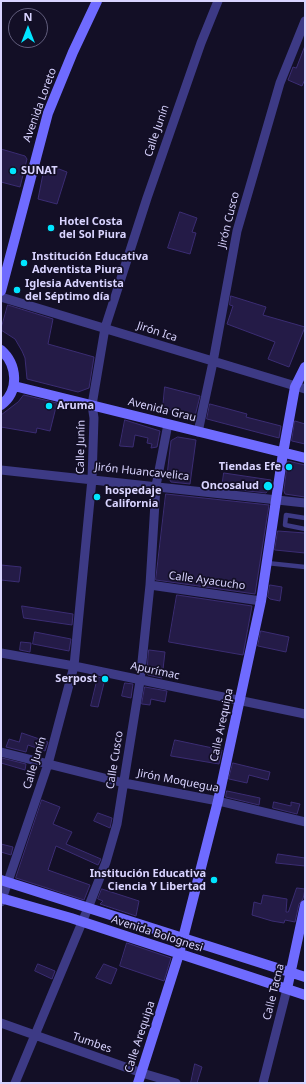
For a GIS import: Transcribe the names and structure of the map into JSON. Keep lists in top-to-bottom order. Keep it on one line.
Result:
{"streets":{"street":["Avenida Loreto","Calle Junín","Jirón Cusco","Jirón Ica","Avenida Grau","Jirón Huancavelica","Calle Ayacucho","Apurímac","Calle Arequipa","Calle Cusco","Jirón Moquegua","Avenida Bolognesi","Calle Tacna","Tumbes"]},"crossings":[["Calle Junín","Jirón Ica"],["Calle Junín","Avenida Grau"],["Calle Junín","Jirón Huancavelica"],["Calle Junín","Apurímac"],["Calle Junín","Jirón Moquegua"],["Calle Junín","Avenida Bolognesi"],["Jirón Cusco","Jirón Ica"],["Jirón Cusco","Avenida Grau"],["Jirón Ica","Calle Arequipa"],["Avenida Grau","Calle Arequipa"],["Avenida Grau","Calle Cusco"],["Jirón Huancavelica","Calle Arequipa"],["Jirón Huancavelica","Calle Cusco"],["Calle Ayacucho","Calle Arequipa"],["Calle Ayacucho","Calle Cusco"],["Apurímac","Calle Arequipa"],["Apurímac","Calle Cusco"],["Calle Arequipa","Jirón Moquegua"],["Calle Arequipa","Avenida Bolognesi"],["Calle Arequipa","Tumbes"],["Calle Cusco","Jirón Moquegua"],["Calle Cusco","Avenida Bolognesi"],["Calle Cusco","Tumbes"],["Avenida Bolognesi","Calle Tacna"]],"places":["SUNAT","Hotel Costa del Sol Piura","Institución Educativa Adventista Piura","Iglesia Adventista del Séptimo día","Aruma","Tiendas Efe","Oncosalud","hospedaje California","Serpost","Institución Educativa Ciencia Y Libertad"],"north":"top"}
